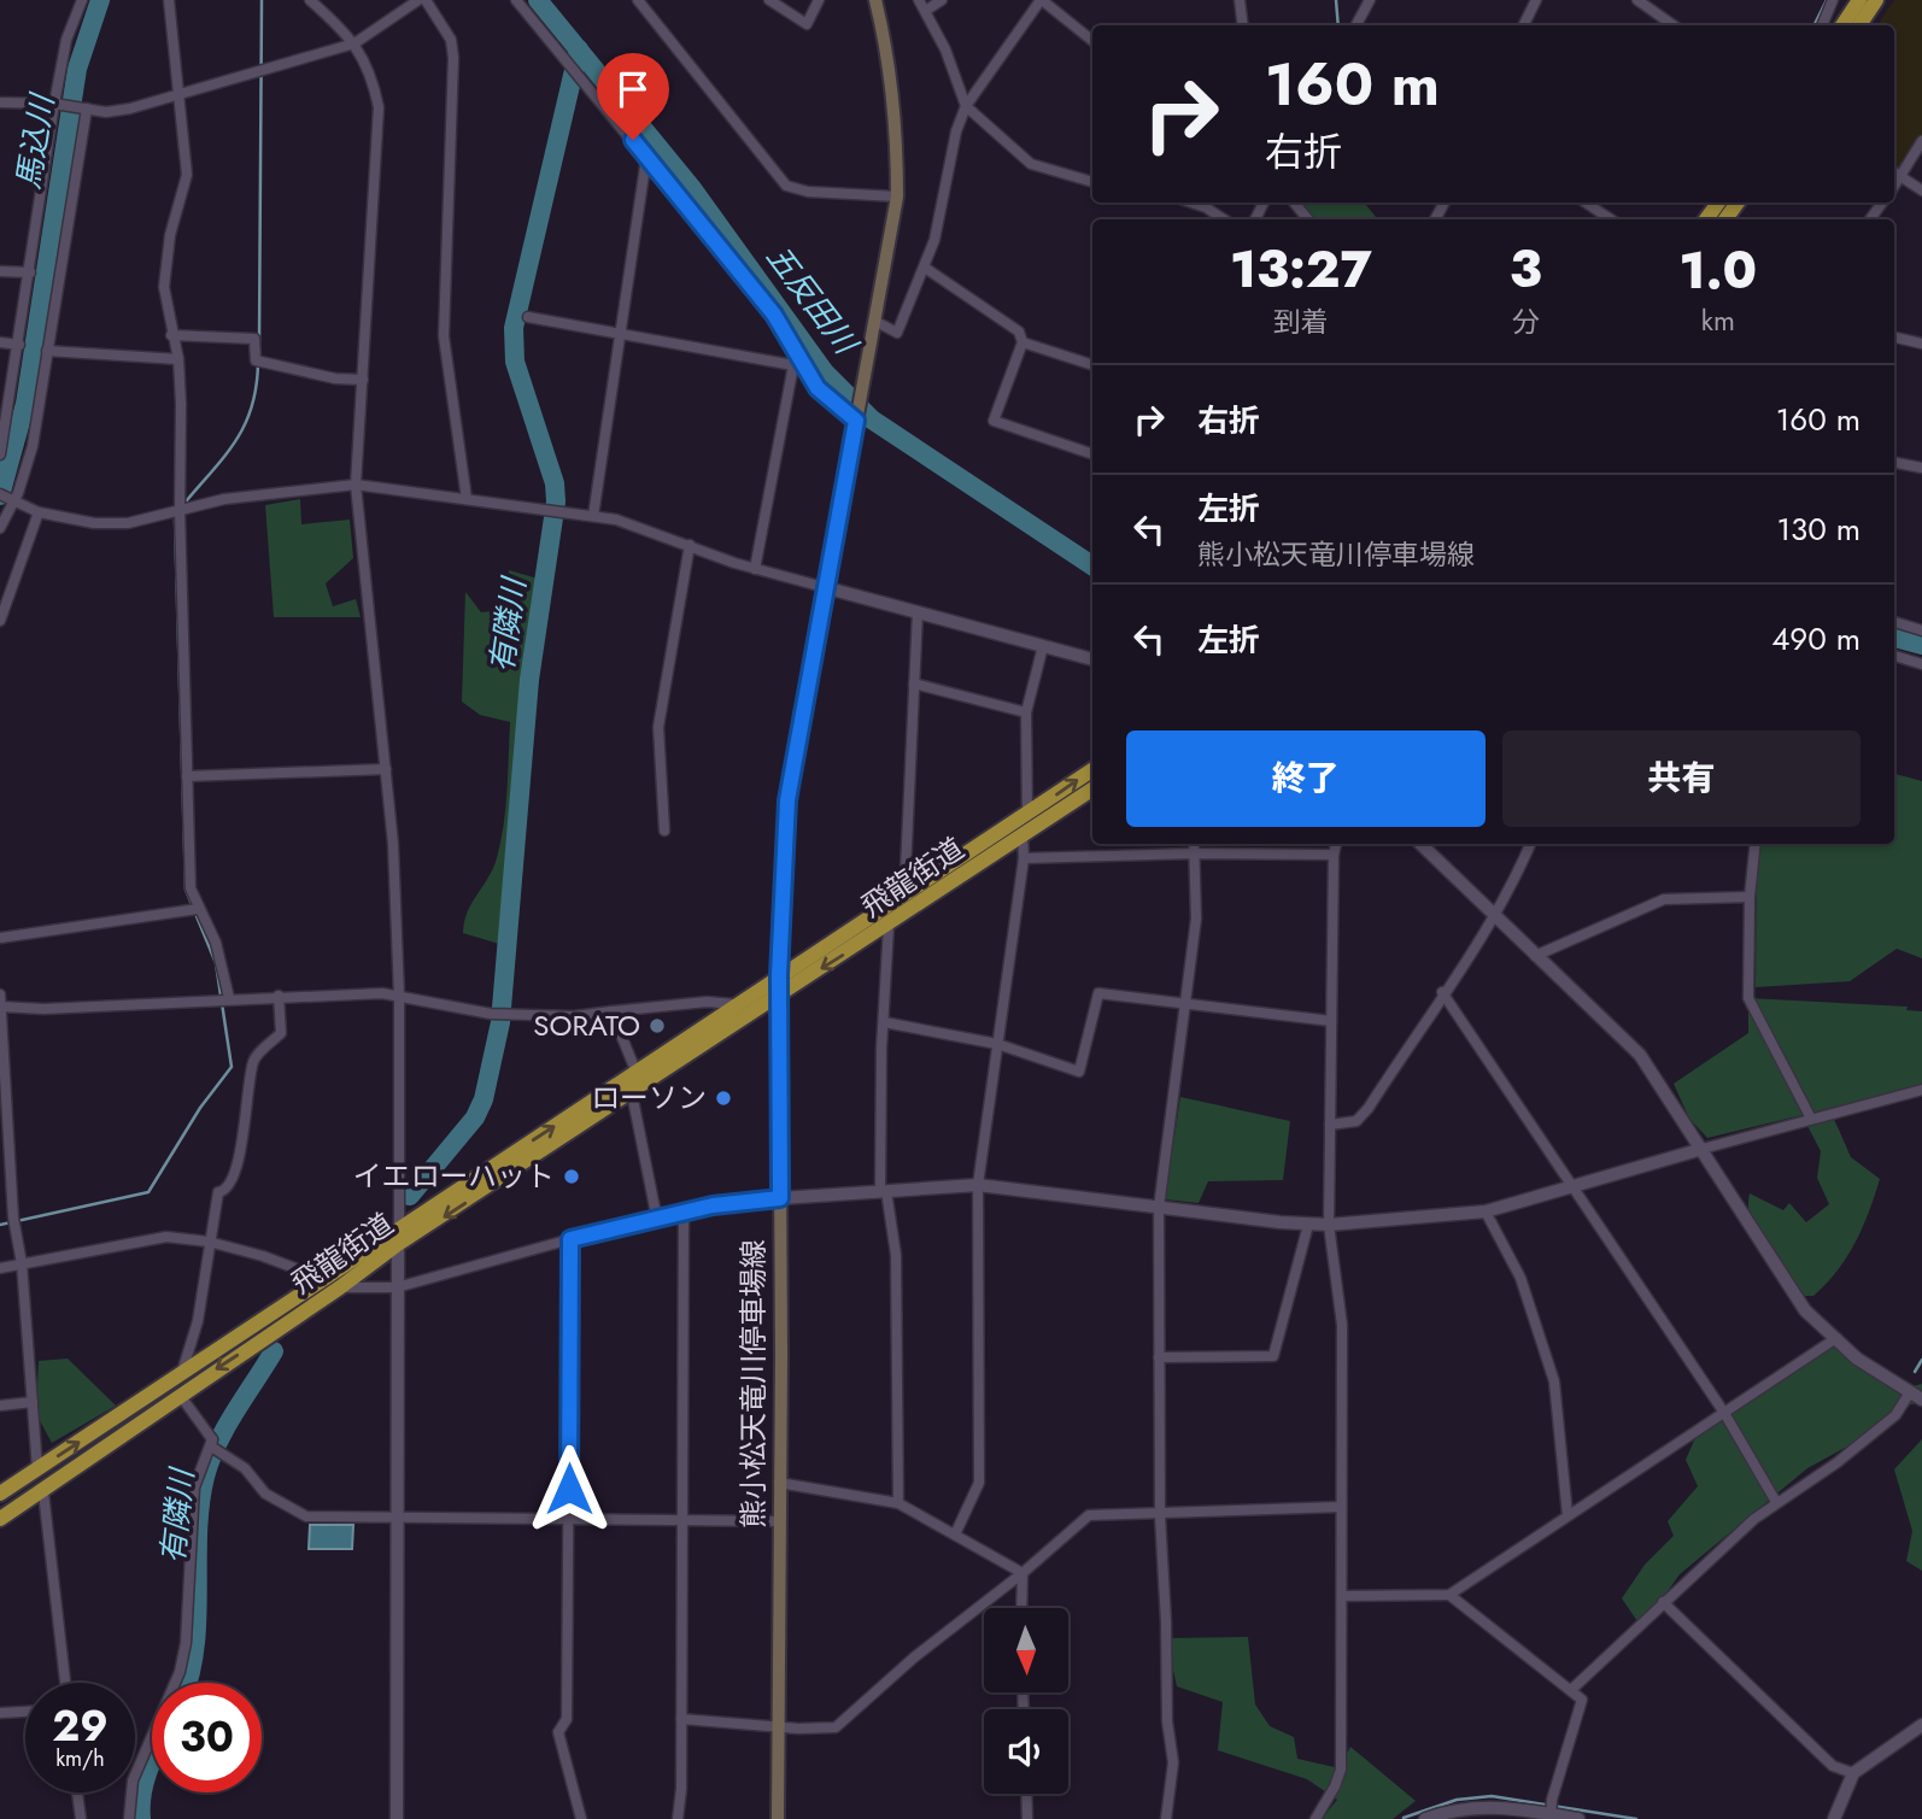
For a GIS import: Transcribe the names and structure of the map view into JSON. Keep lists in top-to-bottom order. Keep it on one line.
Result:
{"streets":{"highway":["飛龍街道"],"main road":["熊小松天竜川停車場線"]},"crossings":[["飛龍街道","熊小松天竜川停車場線"]],"water":["馬込川","五反田川","有隣川"],"places":["SORATO","ローソン","イエローハット"],"north":"bottom","page":{"turn":["160 m","右折"],"eta":["13:27","到着","3","分","1.0","km"],"list":[{"name":"右折","value":"160 m"},{"name":"左折","note":"熊小松天竜川停車場線","value":"130 m"},{"name":"左折","value":"490 m"}],"buttons":["終了","共有"],"speed":"29 km/h","limit":"30"}}
